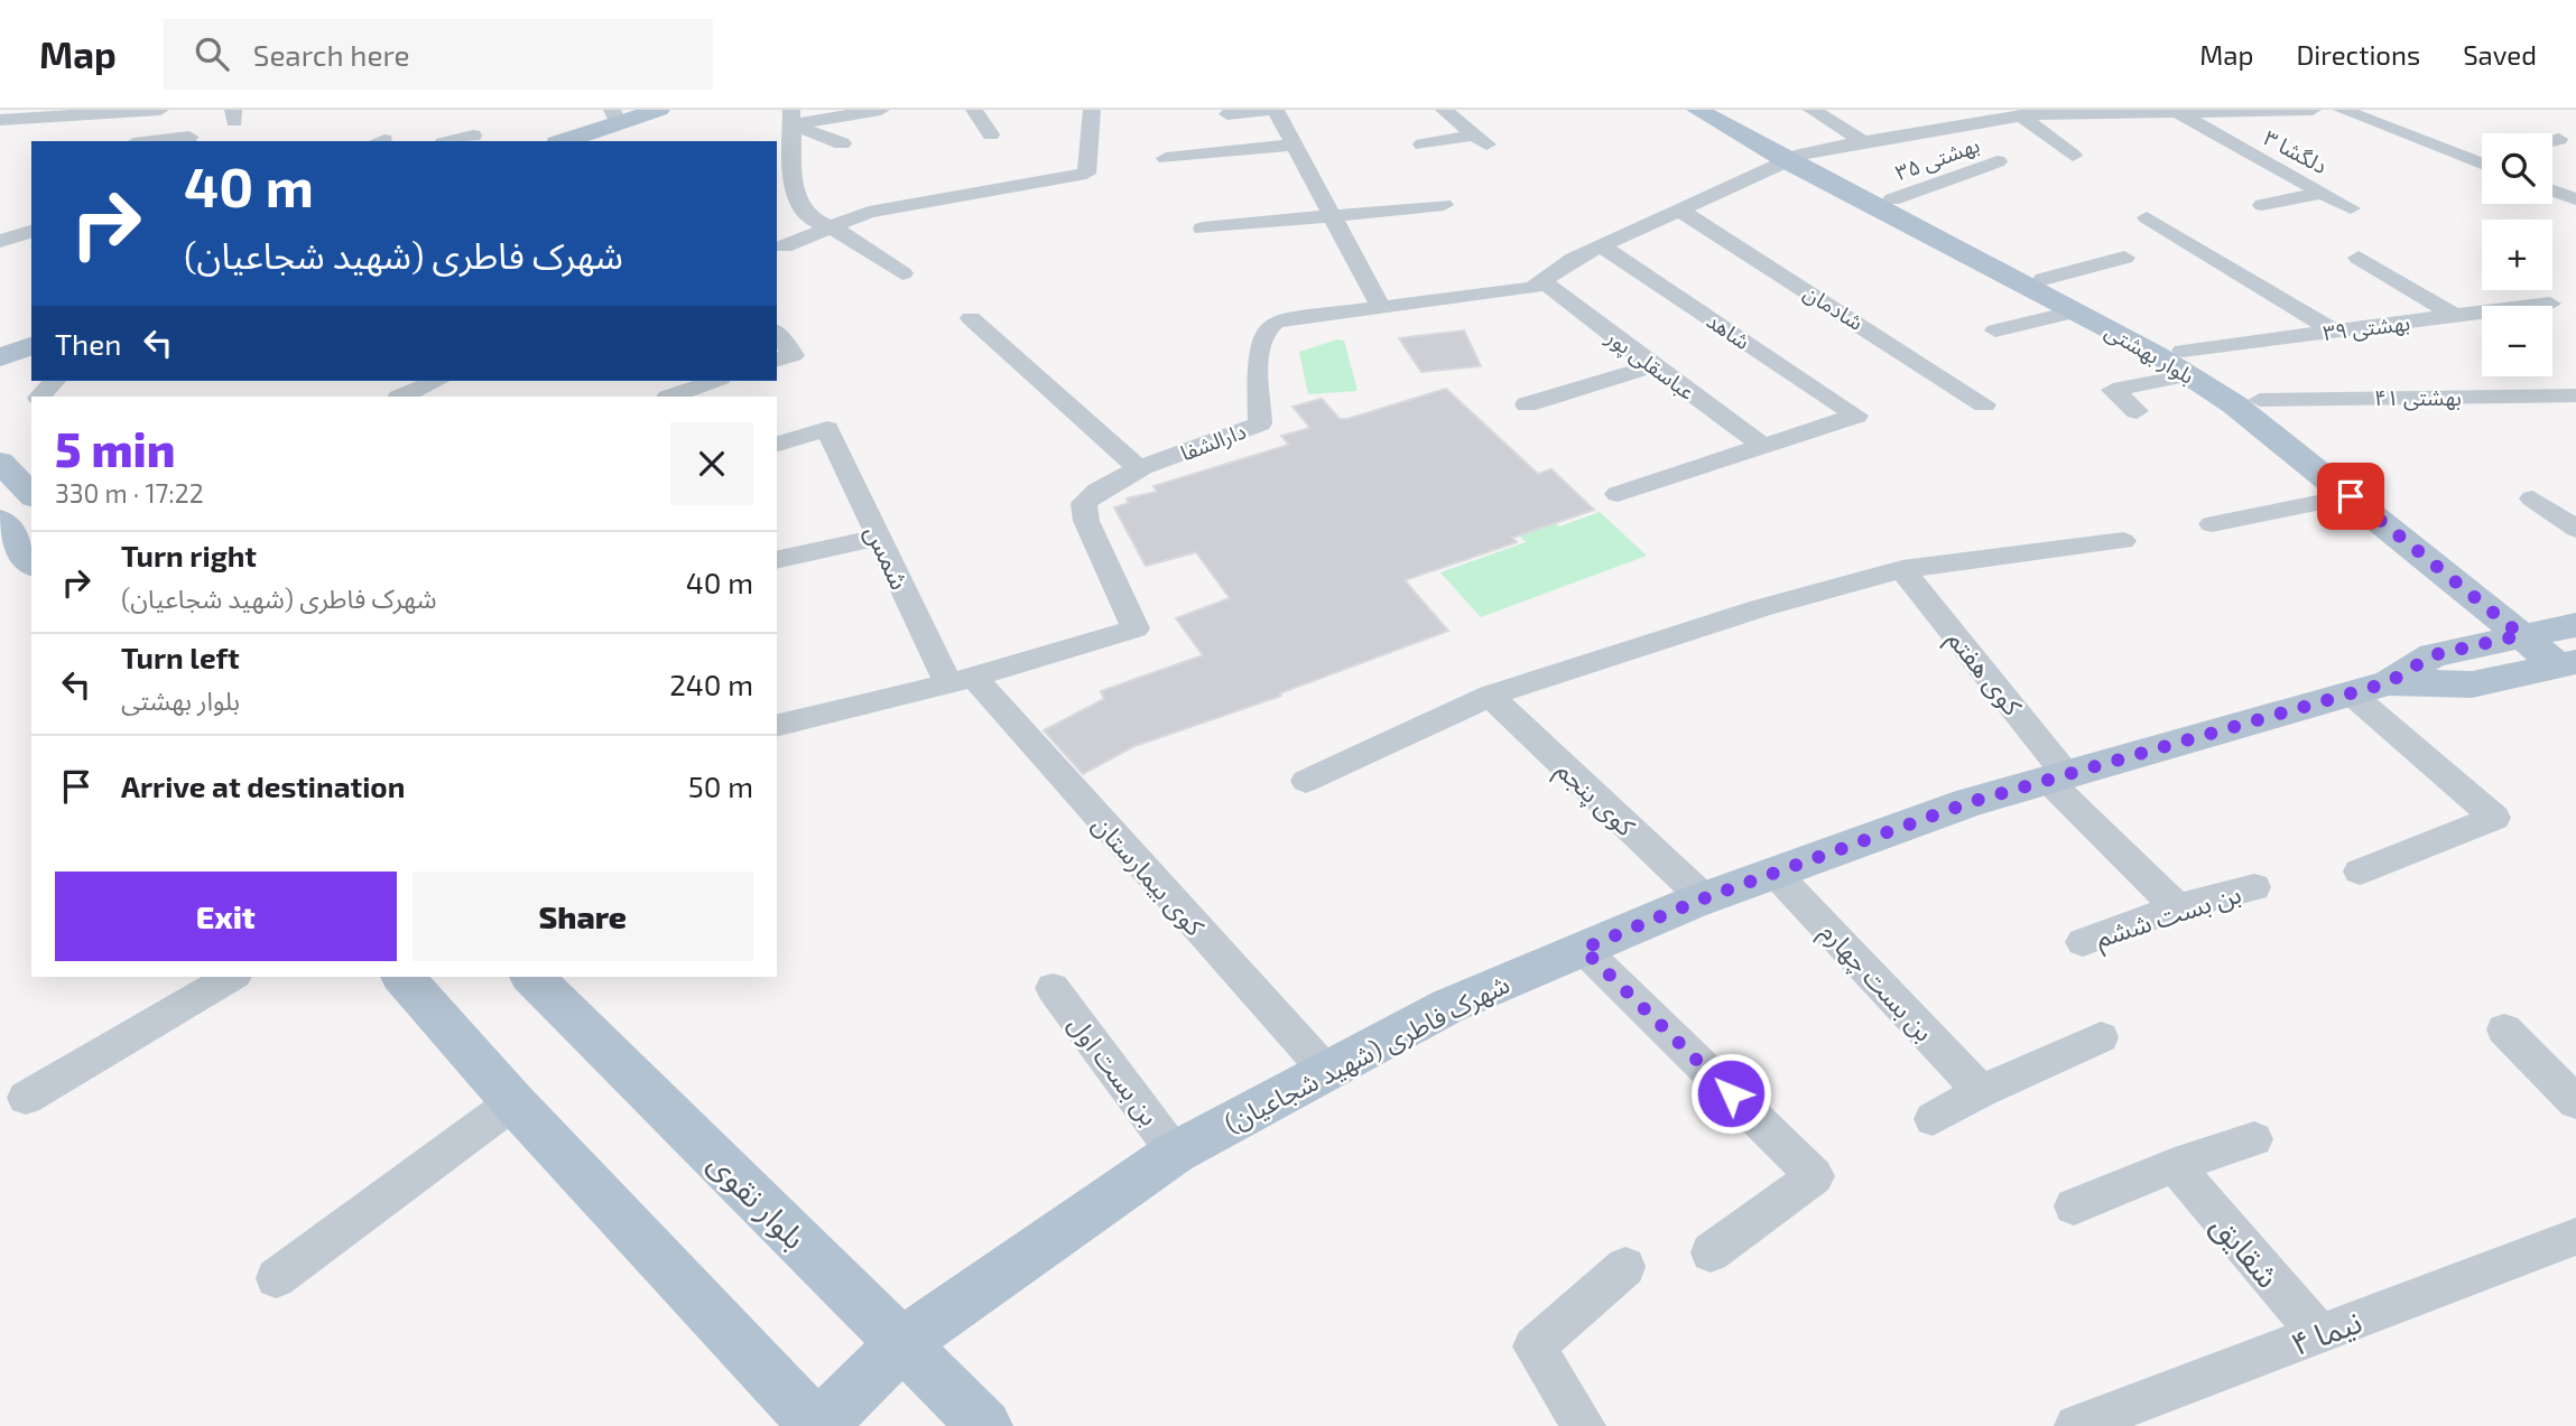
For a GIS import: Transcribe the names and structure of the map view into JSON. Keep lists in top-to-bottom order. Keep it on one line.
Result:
{"streets":{"main road":["بلوار بهشتی","شهرک فاطری (شهید شجاعیان)","بلوار نقوی"],"street":["دلگشا ۳","بهشتی ۳۵","شادمان","بهشتی ۳۹","شاهد","عباسقلی پور","بهشتی ۴۱","دارالشفا","شمس","کوی هفتم","کوی پنجم","کوی بیمارستان","بن بست ششم","بن بست چهارم","بن بست اول","شقایق","نیما ۴"]},"crossings":[["دلگشا ۳","دارالشفا"],["بهشتی ۳۵","بلوار بهشتی"],["شادمان","دارالشفا"],["بهشتی ۳۹","بلوار بهشتی"],["شاهد","عباسقلی پور"],["شاهد","دارالشفا"],["بلوار بهشتی","بهشتی ۴۱"],["بلوار بهشتی","دارالشفا"],["بلوار بهشتی","شهرک فاطری (شهید شجاعیان)"],["عباسقلی پور","دارالشفا"],["دارالشفا","شمس"],["دارالشفا","کوی بیمارستان"],["شمس","کوی بیمارستان"],["کوی هفتم","بن بست ششم"],["کوی هفتم","شهرک فاطری (شهید شجاعیان)"],["کوی پنجم","شهرک فاطری (شهید شجاعیان)"],["کوی بیمارستان","شهرک فاطری (شهید شجاعیان)"],["بن بست چهارم","شهرک فاطری (شهید شجاعیان)"],["شهرک فاطری (شهید شجاعیان)","بن بست اول"],["شهرک فاطری (شهید شجاعیان)","بلوار نقوی"],["شقایق","نیما ۴"]],"page":{"header":"Map","search":"Search here","nav":["Map","Directions","Saved"],"map_buttons":["+","−"],"turn":["40 m","شهرک فاطری (شهید شجاعیان)"],"then":"Then","heading":["5 min","330 m · 17:22"],"list":[{"name":"Turn right","note":"شهرک فاطری (شهید شجاعیان)","value":"40 m"},{"name":"Turn left","note":"بلوار بهشتی","value":"240 m"},{"name":"Arrive at destination","value":"50 m"}],"buttons":["Exit","Share"]}}
